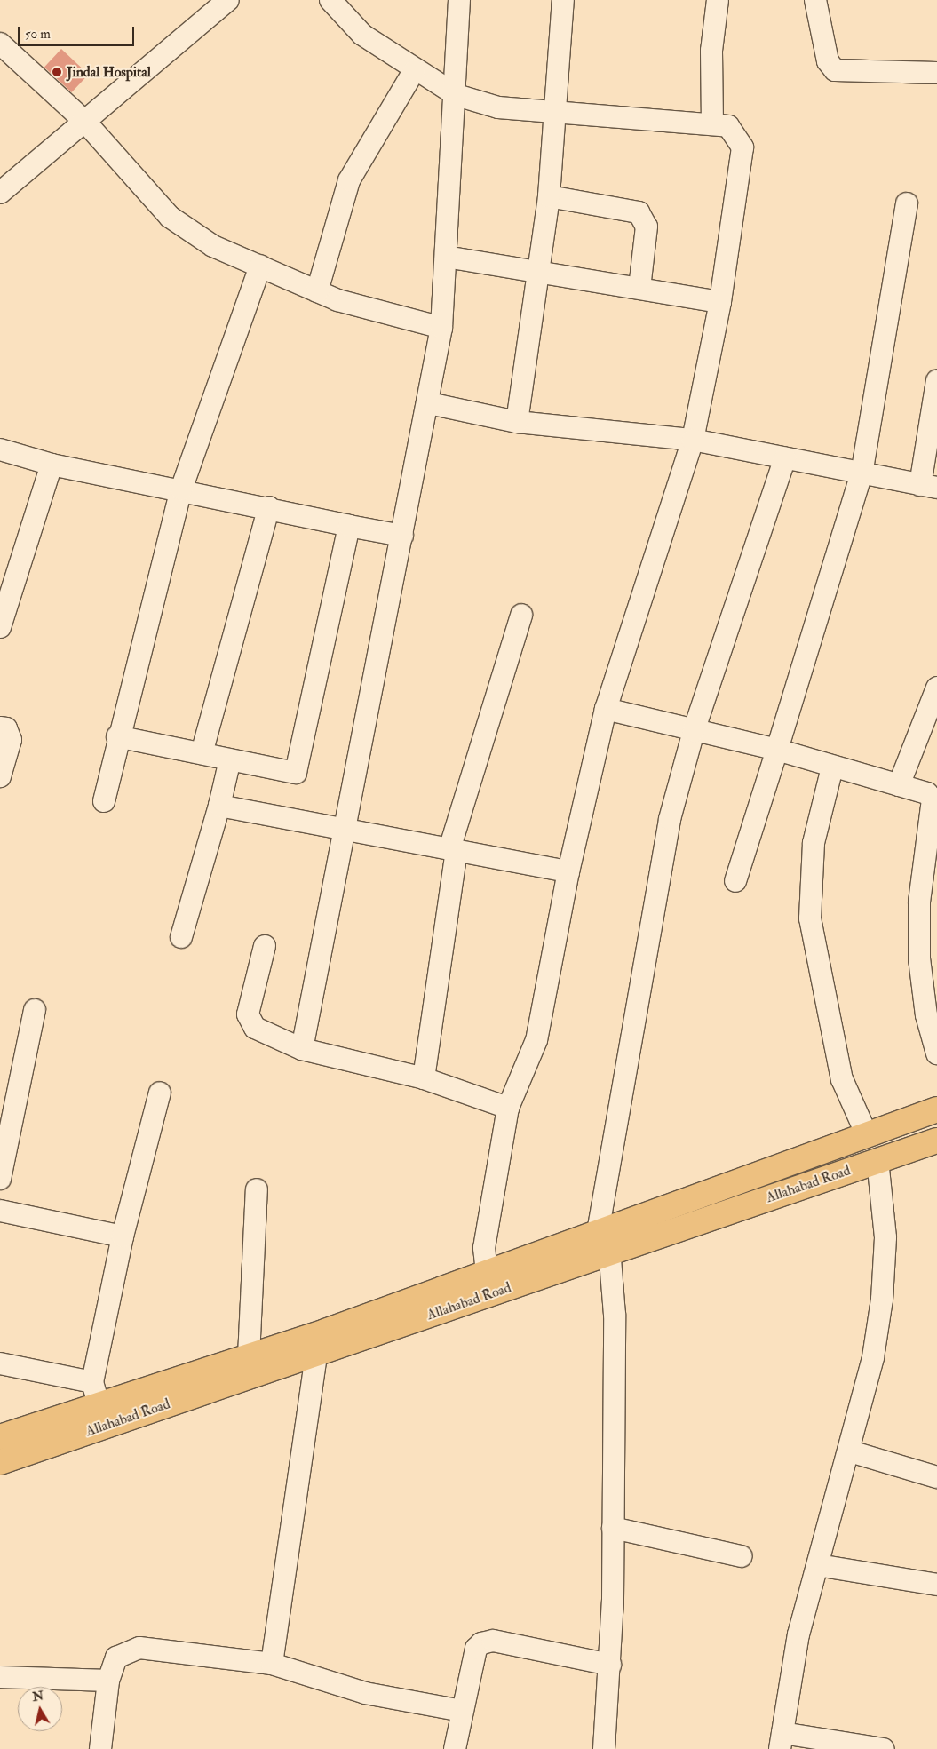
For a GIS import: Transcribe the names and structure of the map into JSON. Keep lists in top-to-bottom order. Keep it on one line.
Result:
{"streets":{"main road":["Allahabad Road"]},"places":["Jindal Hospital"],"scale_bar":"50 m","north":"top"}
